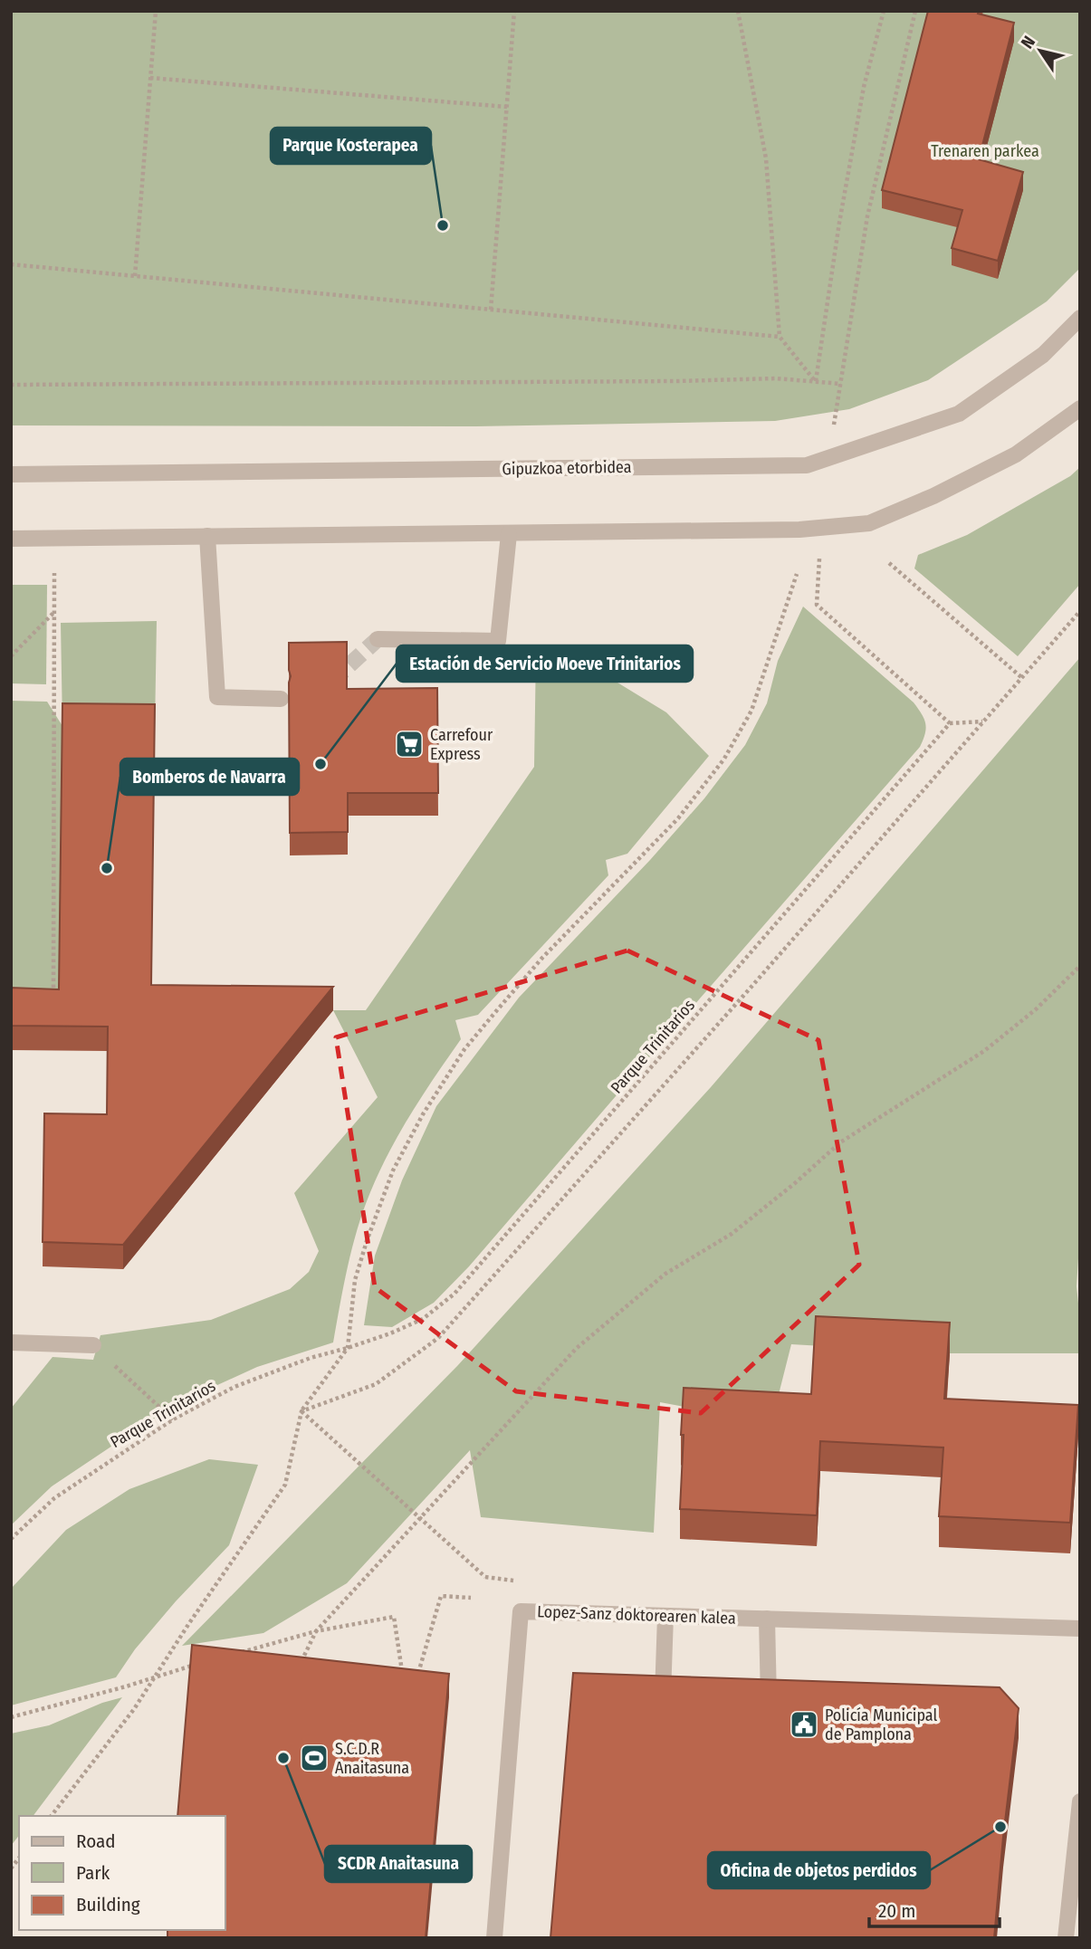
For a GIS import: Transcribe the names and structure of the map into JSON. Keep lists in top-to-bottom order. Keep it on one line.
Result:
{"streets":{"street":["Gipuzkoa etorbidea","Lopez-Sanz doktorearen kalea"],"path":["Parque Trinitarios"]},"parks":["Trenaren parkea"],"places":{"other":["Parque Kosterapea","Estación de Servicio Moeve Trinitarios","Bomberos de Navarra","SCDR Anaitasuna","Oficina de objetos perdidos"],"supermarket":["Carrefour Express"],"public building":["Policía Municipal de Pamplona"],"sports":["S.C.D.R Anaitasuna"]},"legend":["Road","Park","Building"],"scale_bar":"20 m","north":"top left"}
